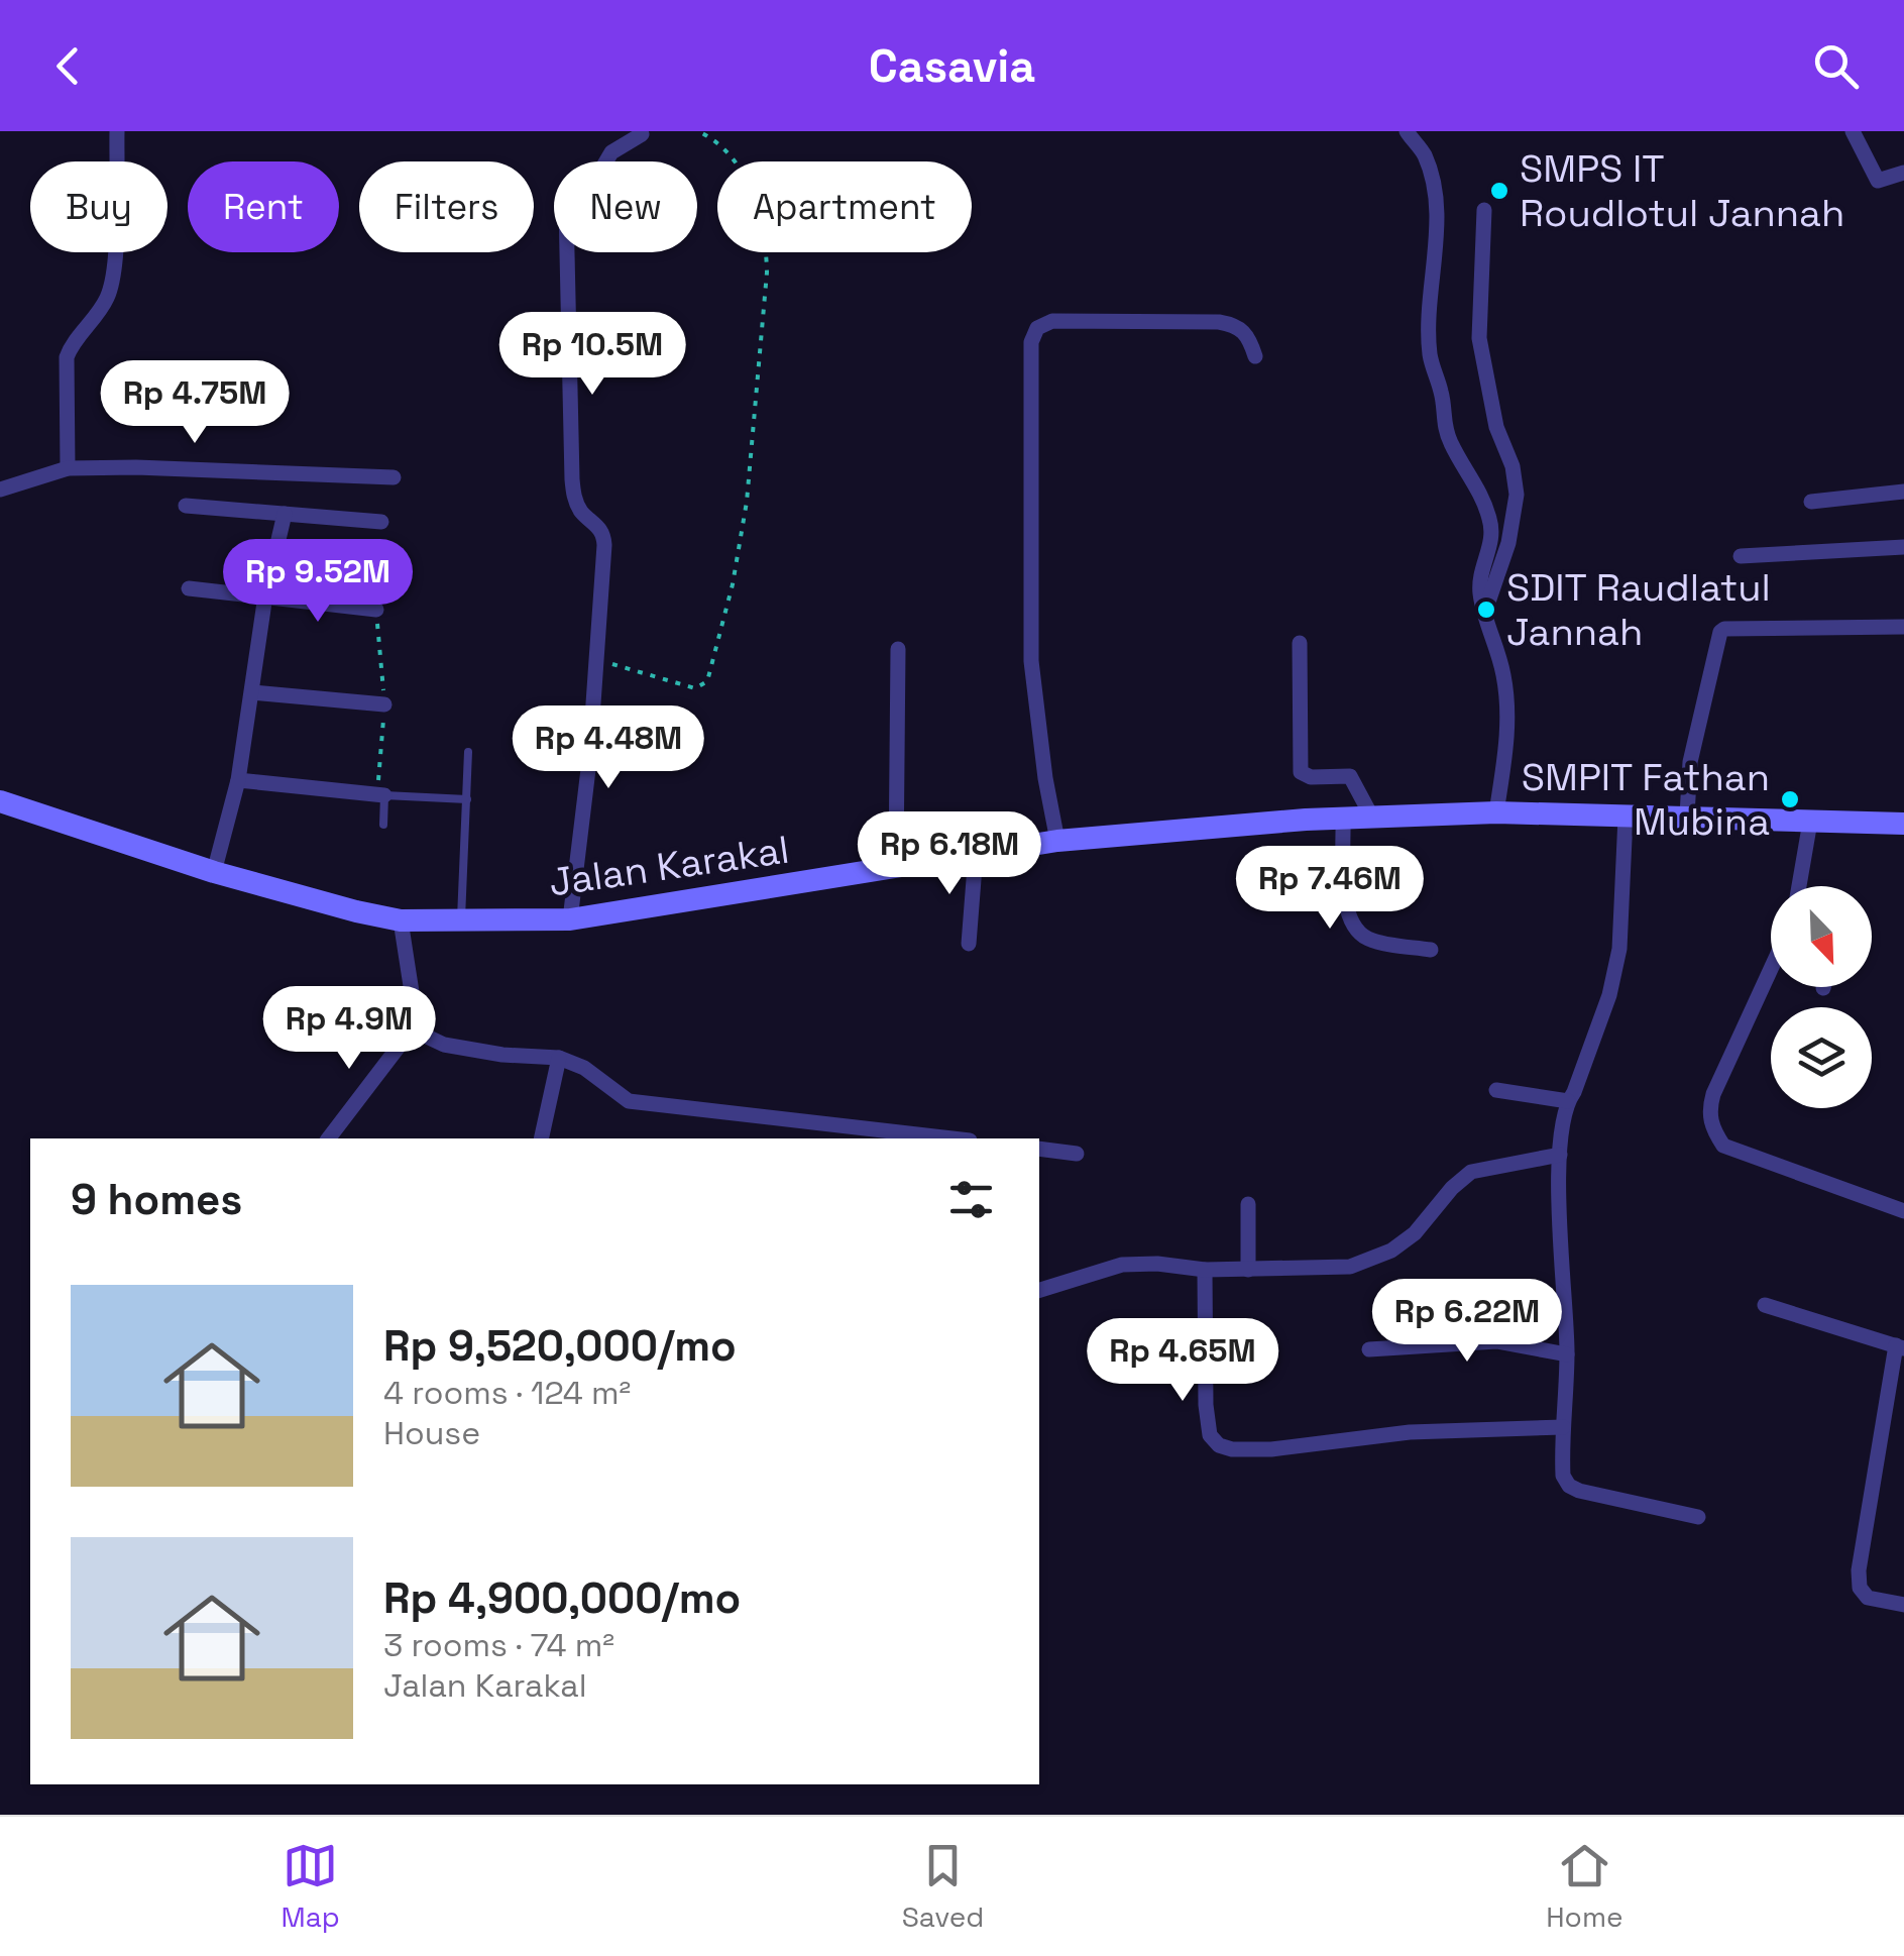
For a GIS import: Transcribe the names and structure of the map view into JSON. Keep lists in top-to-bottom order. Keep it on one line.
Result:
{"streets":{"main road":["Jalan Karakal"]},"places":["SMPS IT Roudlotul Jannah","SDIT Raudlatul Jannah","SMPIT Fathan Mubina"],"north":"bottom right","page":{"header":"Casavia","chip":["Buy","Rent","Filters","New","Apartment"],"price":["Rp 10.5M","Rp 4.75M","Rp 9.52M","Rp 4.48M","Rp 6.18M","Rp 7.46M","Rp 4.9M","Rp 6.22M","Rp 4.65M"],"heading":"9 homes","list":[{"name":"Rp 9,520,000/mo","note":"4 rooms · 124 m² · House"},{"name":"Rp 4,900,000/mo","note":"3 rooms · 74 m² · Jalan Karakal"}],"tabs":["Map","Saved","Home"]}}
